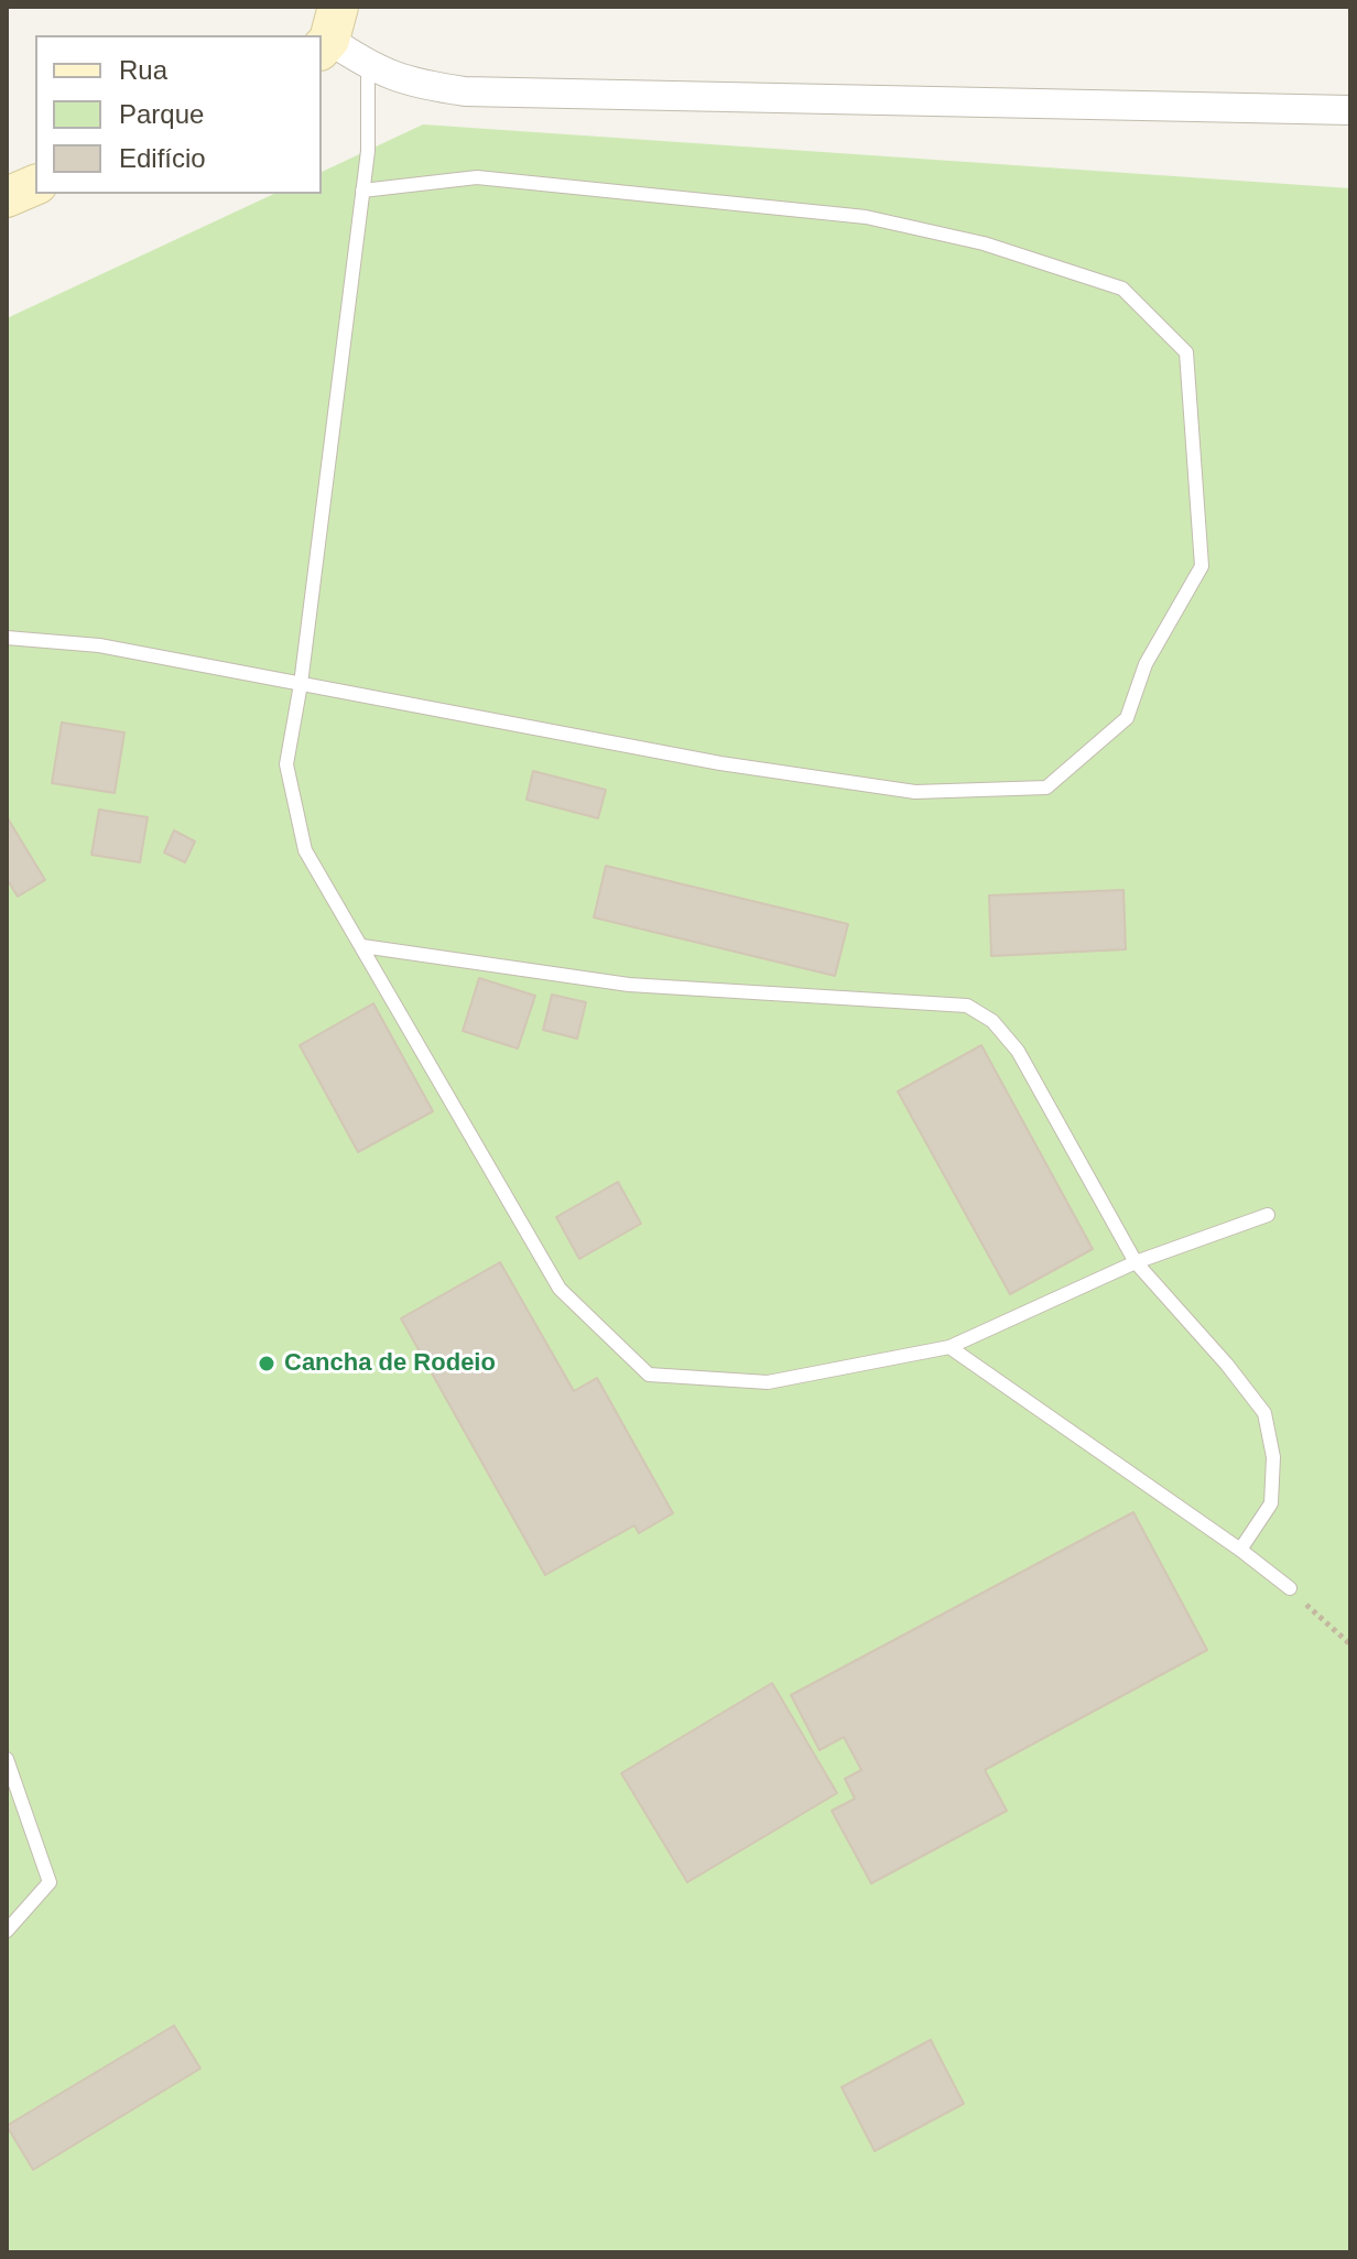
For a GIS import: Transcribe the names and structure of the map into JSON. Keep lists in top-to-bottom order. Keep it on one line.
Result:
{"places":["Cancha de Rodeio"],"legend":["Rua","Parque","Edifício"]}
